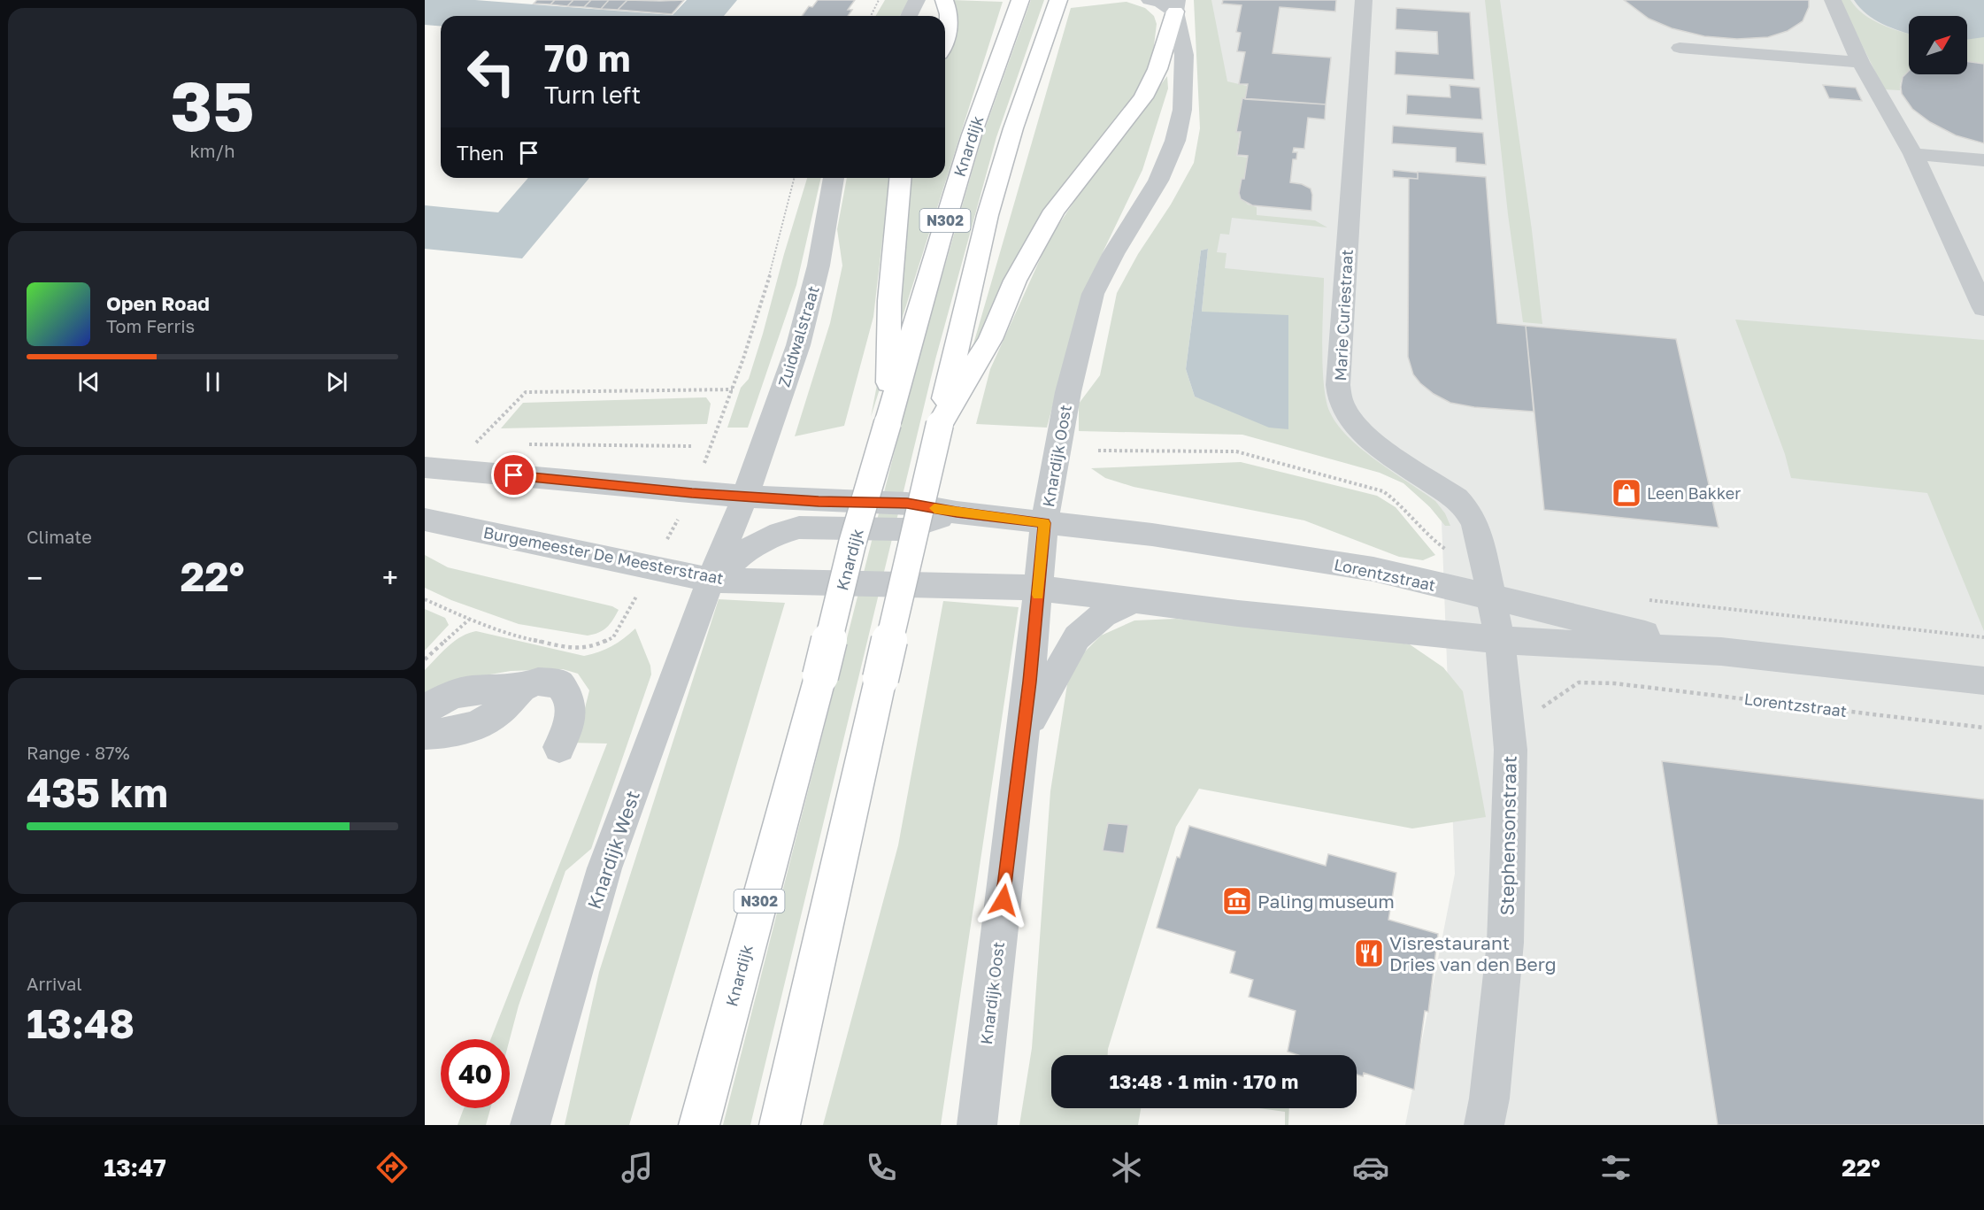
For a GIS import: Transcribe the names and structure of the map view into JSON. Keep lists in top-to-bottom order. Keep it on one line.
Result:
{"streets":{"main road":["Knardijk","N302"],"street":["Marie Curiestraat","Zuidwalstraat","Knardijk Oost","Burgemeester De Meesterstraat","Lorentzstraat","Stephensonstraat","Knardijk West"]},"crossings":[["Knardijk","N302"],["N302","Knardijk Oost"],["Marie Curiestraat","Lorentzstraat"],["Marie Curiestraat","Stephensonstraat"],["Zuidwalstraat","Burgemeester De Meesterstraat"],["Zuidwalstraat","Knardijk West"],["Knardijk Oost","Burgemeester De Meesterstraat"],["Knardijk Oost","Lorentzstraat"],["Burgemeester De Meesterstraat","Lorentzstraat"],["Burgemeester De Meesterstraat","Knardijk West"],["Lorentzstraat","Stephensonstraat"]],"places":{"shop":["Leen Bakker"],"museum":["Paling museum"],"restaurant":["Visrestaurant Dries van den Berg"]},"north":"top right","page":{"tile":[["35","km/h"],"Climate",["Range · 87%","435 km"],["Arrival","13:48"]],"turn":["70 m","Turn left"],"then":"Then","song":["Open Road","Tom Ferris"],"heat":["−","22°","+"],"limit":"40","trip":"13:48 · 1 min · 170 m","tabs":["13:47","22°"]}}
